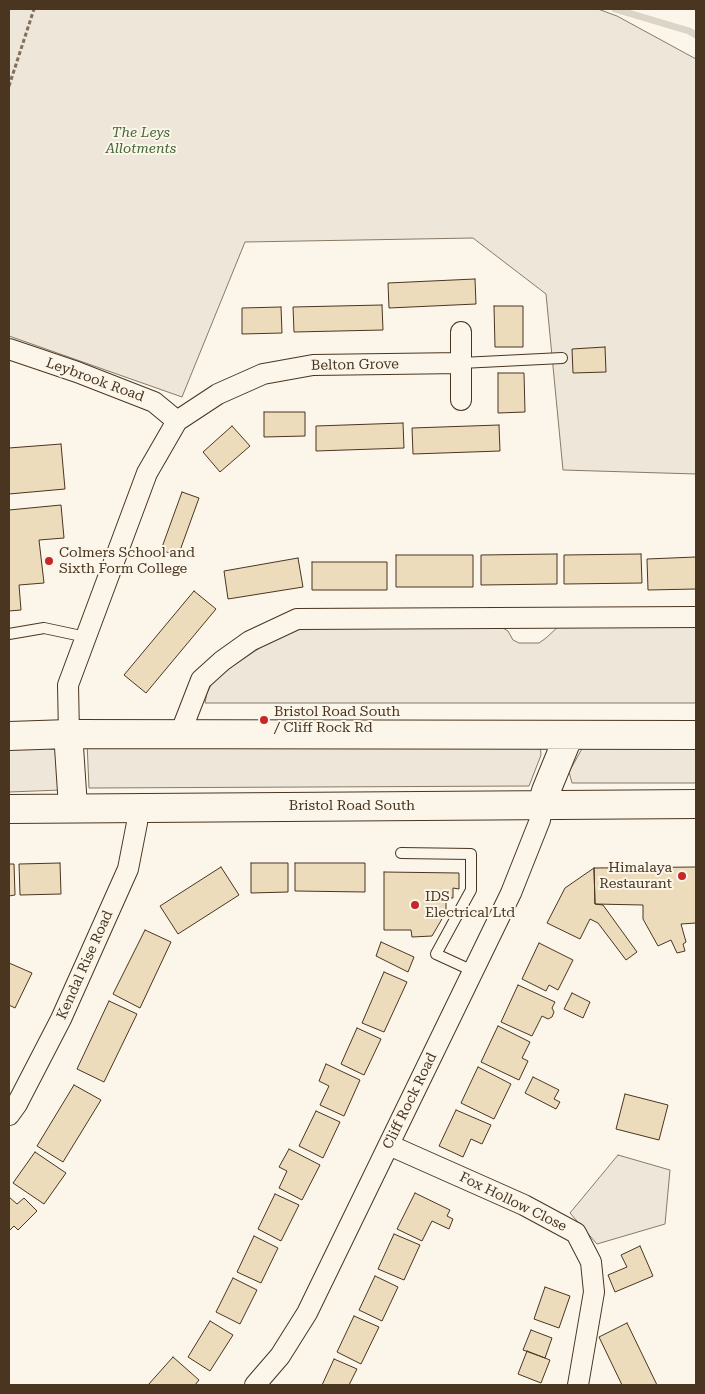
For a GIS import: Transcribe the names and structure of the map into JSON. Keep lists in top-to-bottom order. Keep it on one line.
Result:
{"streets":{"highway":["Bristol Road South"],"street":["Belton Grove","Leybrook Road","Kendal Rise Road","Cliff Rock Road","Fox Hollow Close"]},"crossings":[["Belton Grove","Leybrook Road"],["Bristol Road South","Kendal Rise Road"],["Bristol Road South","Cliff Rock Road"],["Cliff Rock Road","Fox Hollow Close"]],"parks":["The Leys Allotments"],"places":["Colmers School and Sixth Form College","Bristol Road South / Cliff Rock Rd","Himalaya Restaurant","IDS Electrical Ltd"]}
